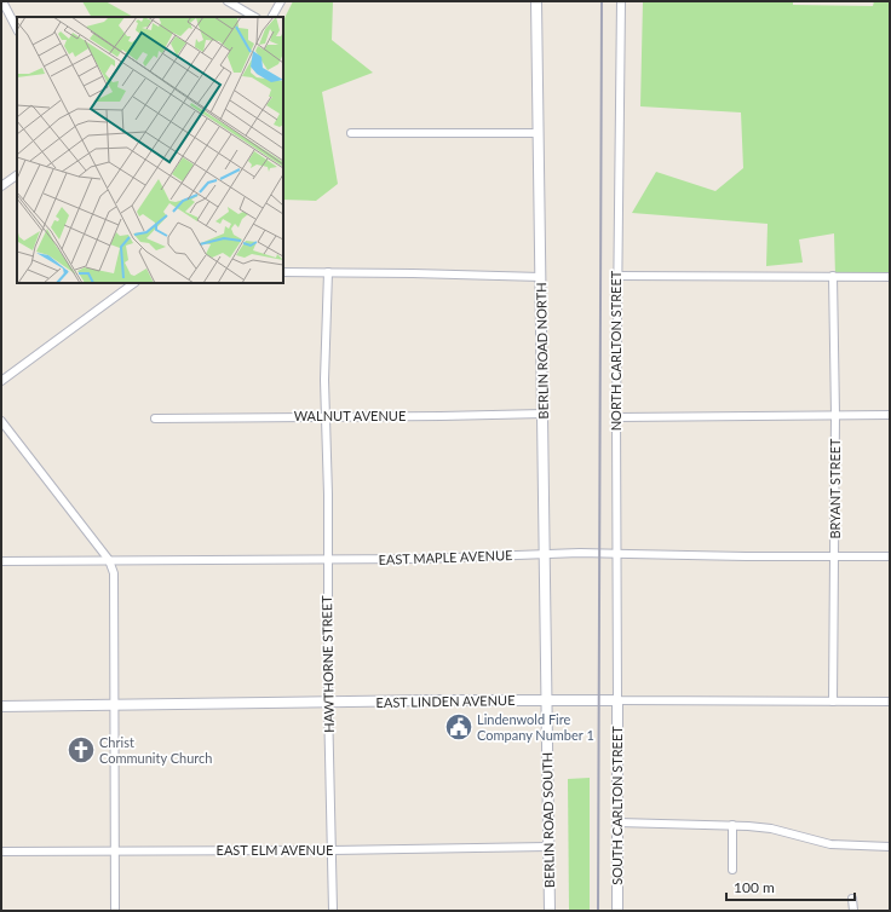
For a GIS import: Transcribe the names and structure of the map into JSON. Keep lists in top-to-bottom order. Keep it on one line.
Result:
{"streets":{"street":["BERLIN ROAD NORTH","NORTH CARLTON STREET","WALNUT AVENUE","BRYANT STREET","EAST MAPLE AVENUE","HAWTHORNE STREET","EAST LINDEN AVENUE","SOUTH CARLTON STREET","BERLIN ROAD SOUTH","EAST ELM AVENUE"]},"crossings":[["BERLIN ROAD NORTH","WALNUT AVENUE"],["BERLIN ROAD NORTH","EAST MAPLE AVENUE"],["BERLIN ROAD NORTH","EAST LINDEN AVENUE"],["BERLIN ROAD NORTH","BERLIN ROAD SOUTH"],["NORTH CARLTON STREET","EAST MAPLE AVENUE"],["NORTH CARLTON STREET","EAST LINDEN AVENUE"],["NORTH CARLTON STREET","SOUTH CARLTON STREET"],["WALNUT AVENUE","HAWTHORNE STREET"],["BRYANT STREET","EAST MAPLE AVENUE"],["BRYANT STREET","EAST LINDEN AVENUE"],["EAST MAPLE AVENUE","HAWTHORNE STREET"],["HAWTHORNE STREET","EAST LINDEN AVENUE"],["HAWTHORNE STREET","EAST ELM AVENUE"],["EAST LINDEN AVENUE","SOUTH CARLTON STREET"],["EAST LINDEN AVENUE","BERLIN ROAD SOUTH"],["BERLIN ROAD SOUTH","EAST ELM AVENUE"]],"places":{"public building":["Lindenwold Fire Company Number 1"],"church":["Christ Community Church"]},"scale_bar":"100 m"}
